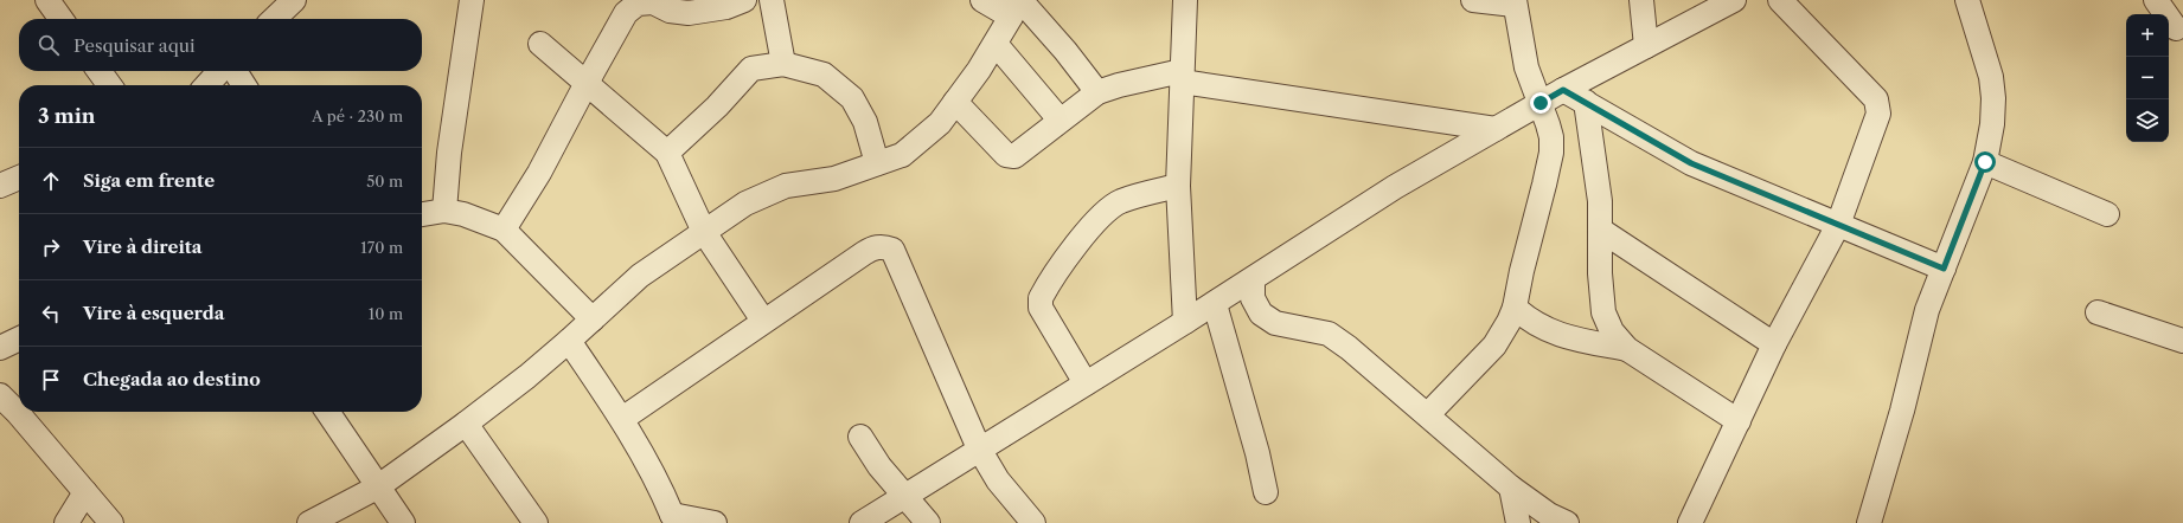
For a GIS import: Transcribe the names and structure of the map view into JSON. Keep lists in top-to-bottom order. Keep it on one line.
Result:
{"page":{"map_buttons":["+","−"],"search":"Pesquisar aqui","heading":["3 min","A pé · 230 m"],"list":[["Siga em frente","50 m"],["Vire à direita","170 m"],["Vire à esquerda","10 m"],"Chegada ao destino"]}}
